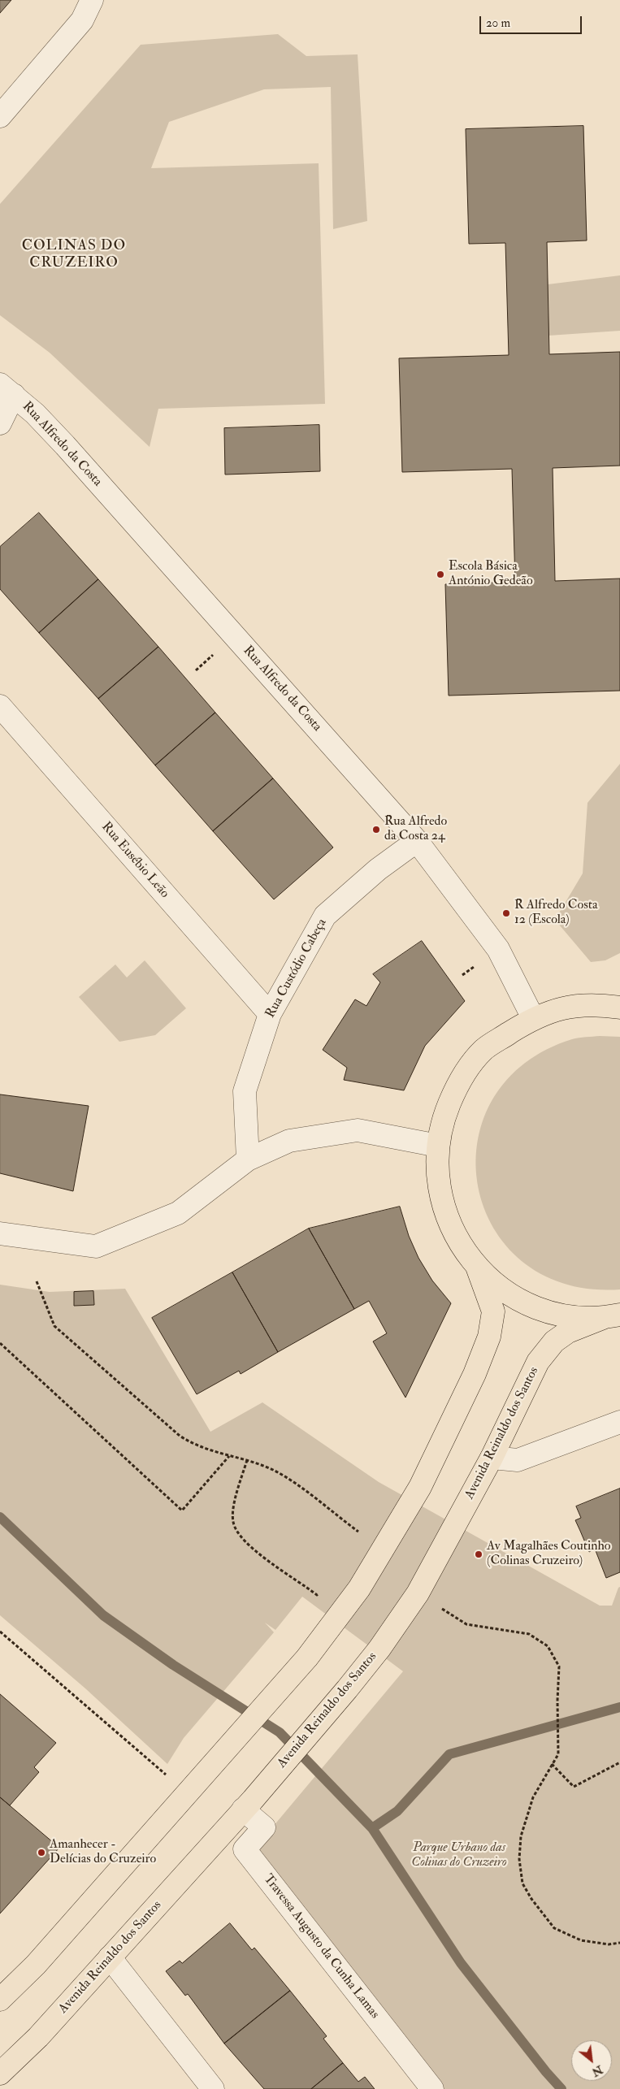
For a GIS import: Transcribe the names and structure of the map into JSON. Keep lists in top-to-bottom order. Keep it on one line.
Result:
{"streets":{"main road":["Avenida Reinaldo dos Santos"],"street":["Rua Alfredo da Costa","Rua Eusébio Leão","Rua Custódio Cabeça","Travessa Augusto da Cunha Lamas"]},"crossings":[["Rua Alfredo da Costa","Rua Custódio Cabeça"],["Rua Eusébio Leão","Rua Custódio Cabeça"],["Avenida Reinaldo dos Santos","Travessa Augusto da Cunha Lamas"]],"districts":["COLINAS DO CRUZEIRO"],"parks":["Parque Urbano das Colinas do Cruzeiro"],"places":["Escola Básica António Gedeão","Rua Alfredo da Costa 24","R Alfredo Costa 12 (Escola)","Av Magalhães Coutinho (Colinas Cruzeiro)","Amanhecer - Delícias do Cruzeiro"],"scale_bar":"20 m","north":"bottom right"}
